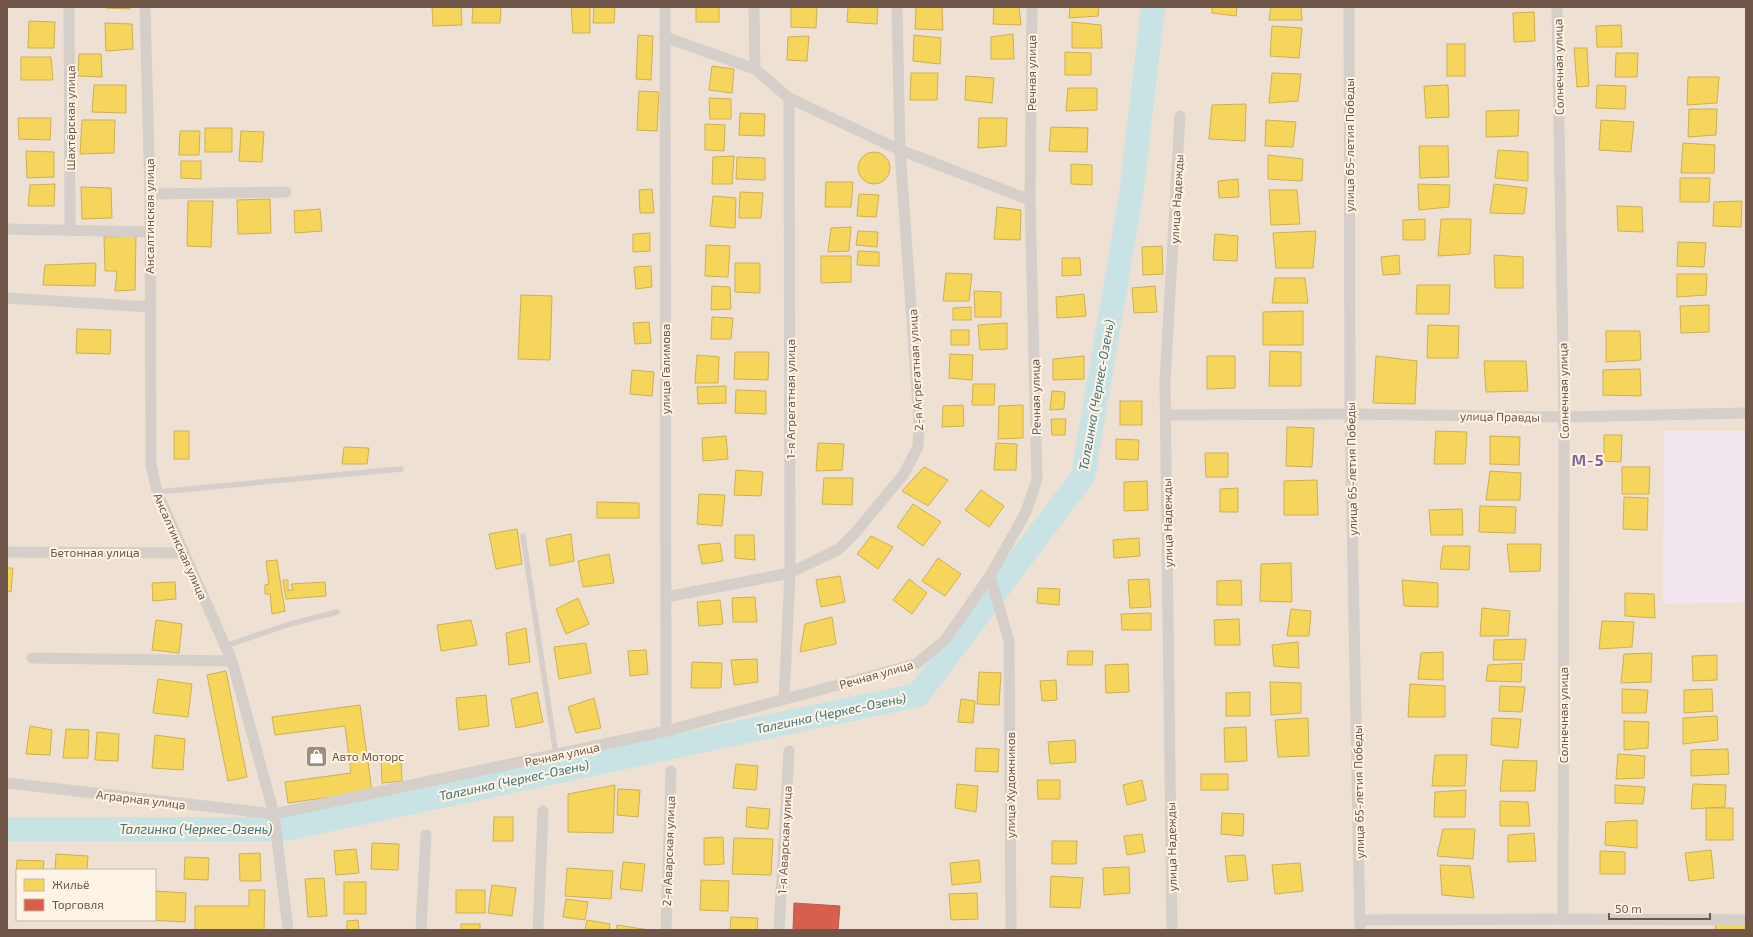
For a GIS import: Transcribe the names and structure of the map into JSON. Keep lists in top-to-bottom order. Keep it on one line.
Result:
{"streets":{"street":["Солнечная улица","Речная улица","Шахтёрская улица","улица 65-летия Победы","улица Надежды","Ансалтинская улица","улица Галимова","2-я Агрегатная улица","1-я Агрегатная улица","улица Правды","Бетонная улица","улица Художников","Аграрная улица","1-я Аварская улица","2-я Аварская улица"]},"crossings":[["Солнечная улица","улица Правды"],["Речная улица","Ансалтинская улица"],["Речная улица","улица Галимова"],["Речная улица","1-я Агрегатная улица"],["Речная улица","улица Художников"],["Речная улица","Аграрная улица"],["улица 65-летия Победы","улица Правды"],["улица Надежды","улица Правды"],["Ансалтинская улица","Бетонная улица"],["Ансалтинская улица","Аграрная улица"],["улица Галимова","2-я Агрегатная улица"],["2-я Агрегатная улица","1-я Агрегатная улица"]],"districts":["М-5"],"water":["Талгинка (Черкес-Озень)"],"places":{"shop":["Авто Моторс"]},"legend":["Жильё","Торговля"],"scale_bar":"50 m"}
